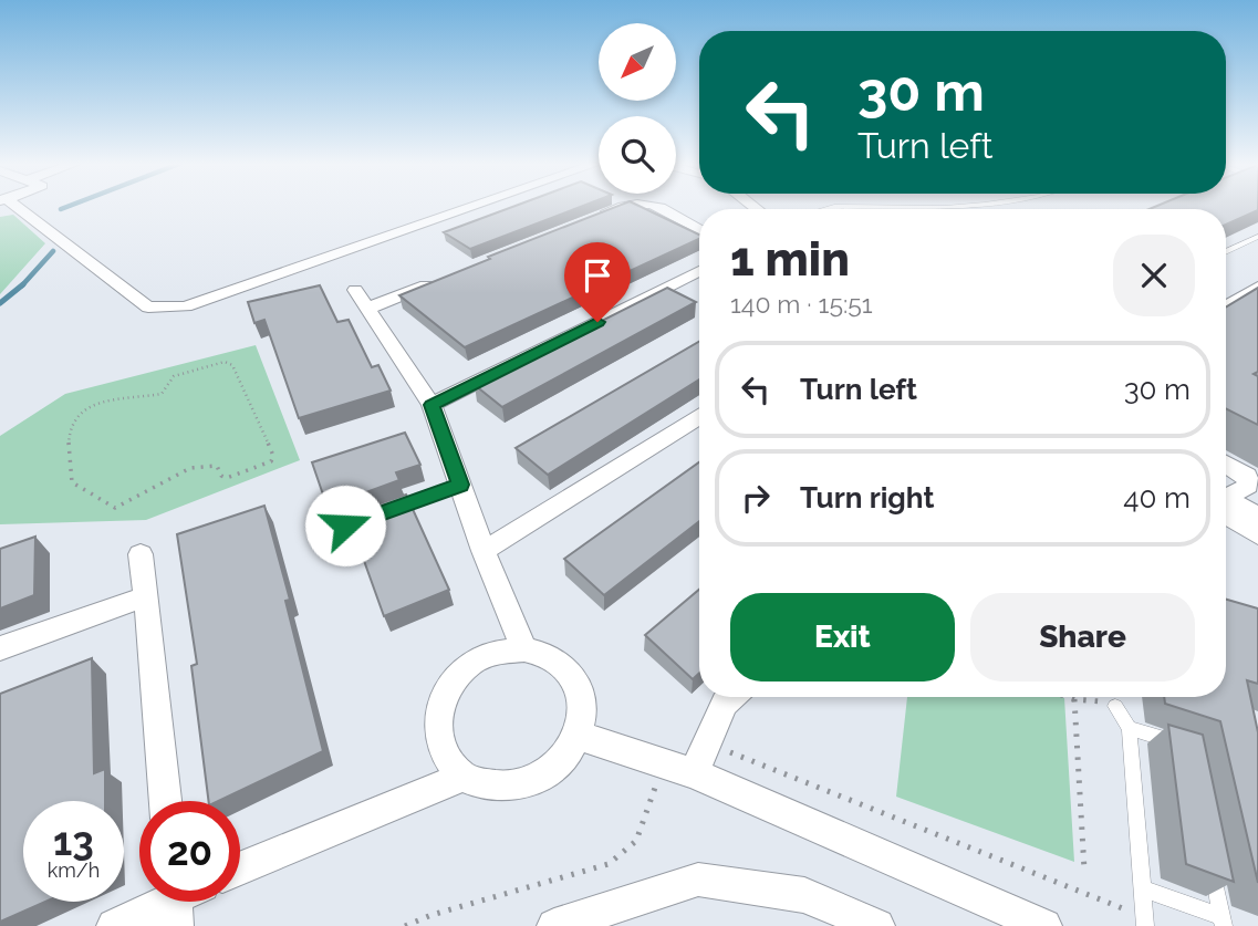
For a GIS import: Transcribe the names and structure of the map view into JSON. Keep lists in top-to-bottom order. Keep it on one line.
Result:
{"north":"bottom left","page":{"turn":["30 m","Turn left"],"heading":["1 min","140 m · 15:51"],"list":[{"name":"Turn left","value":"30 m"},{"name":"Turn right","value":"40 m"}],"buttons":["Exit","Share"],"speed":"13 km/h","limit":"20"}}
